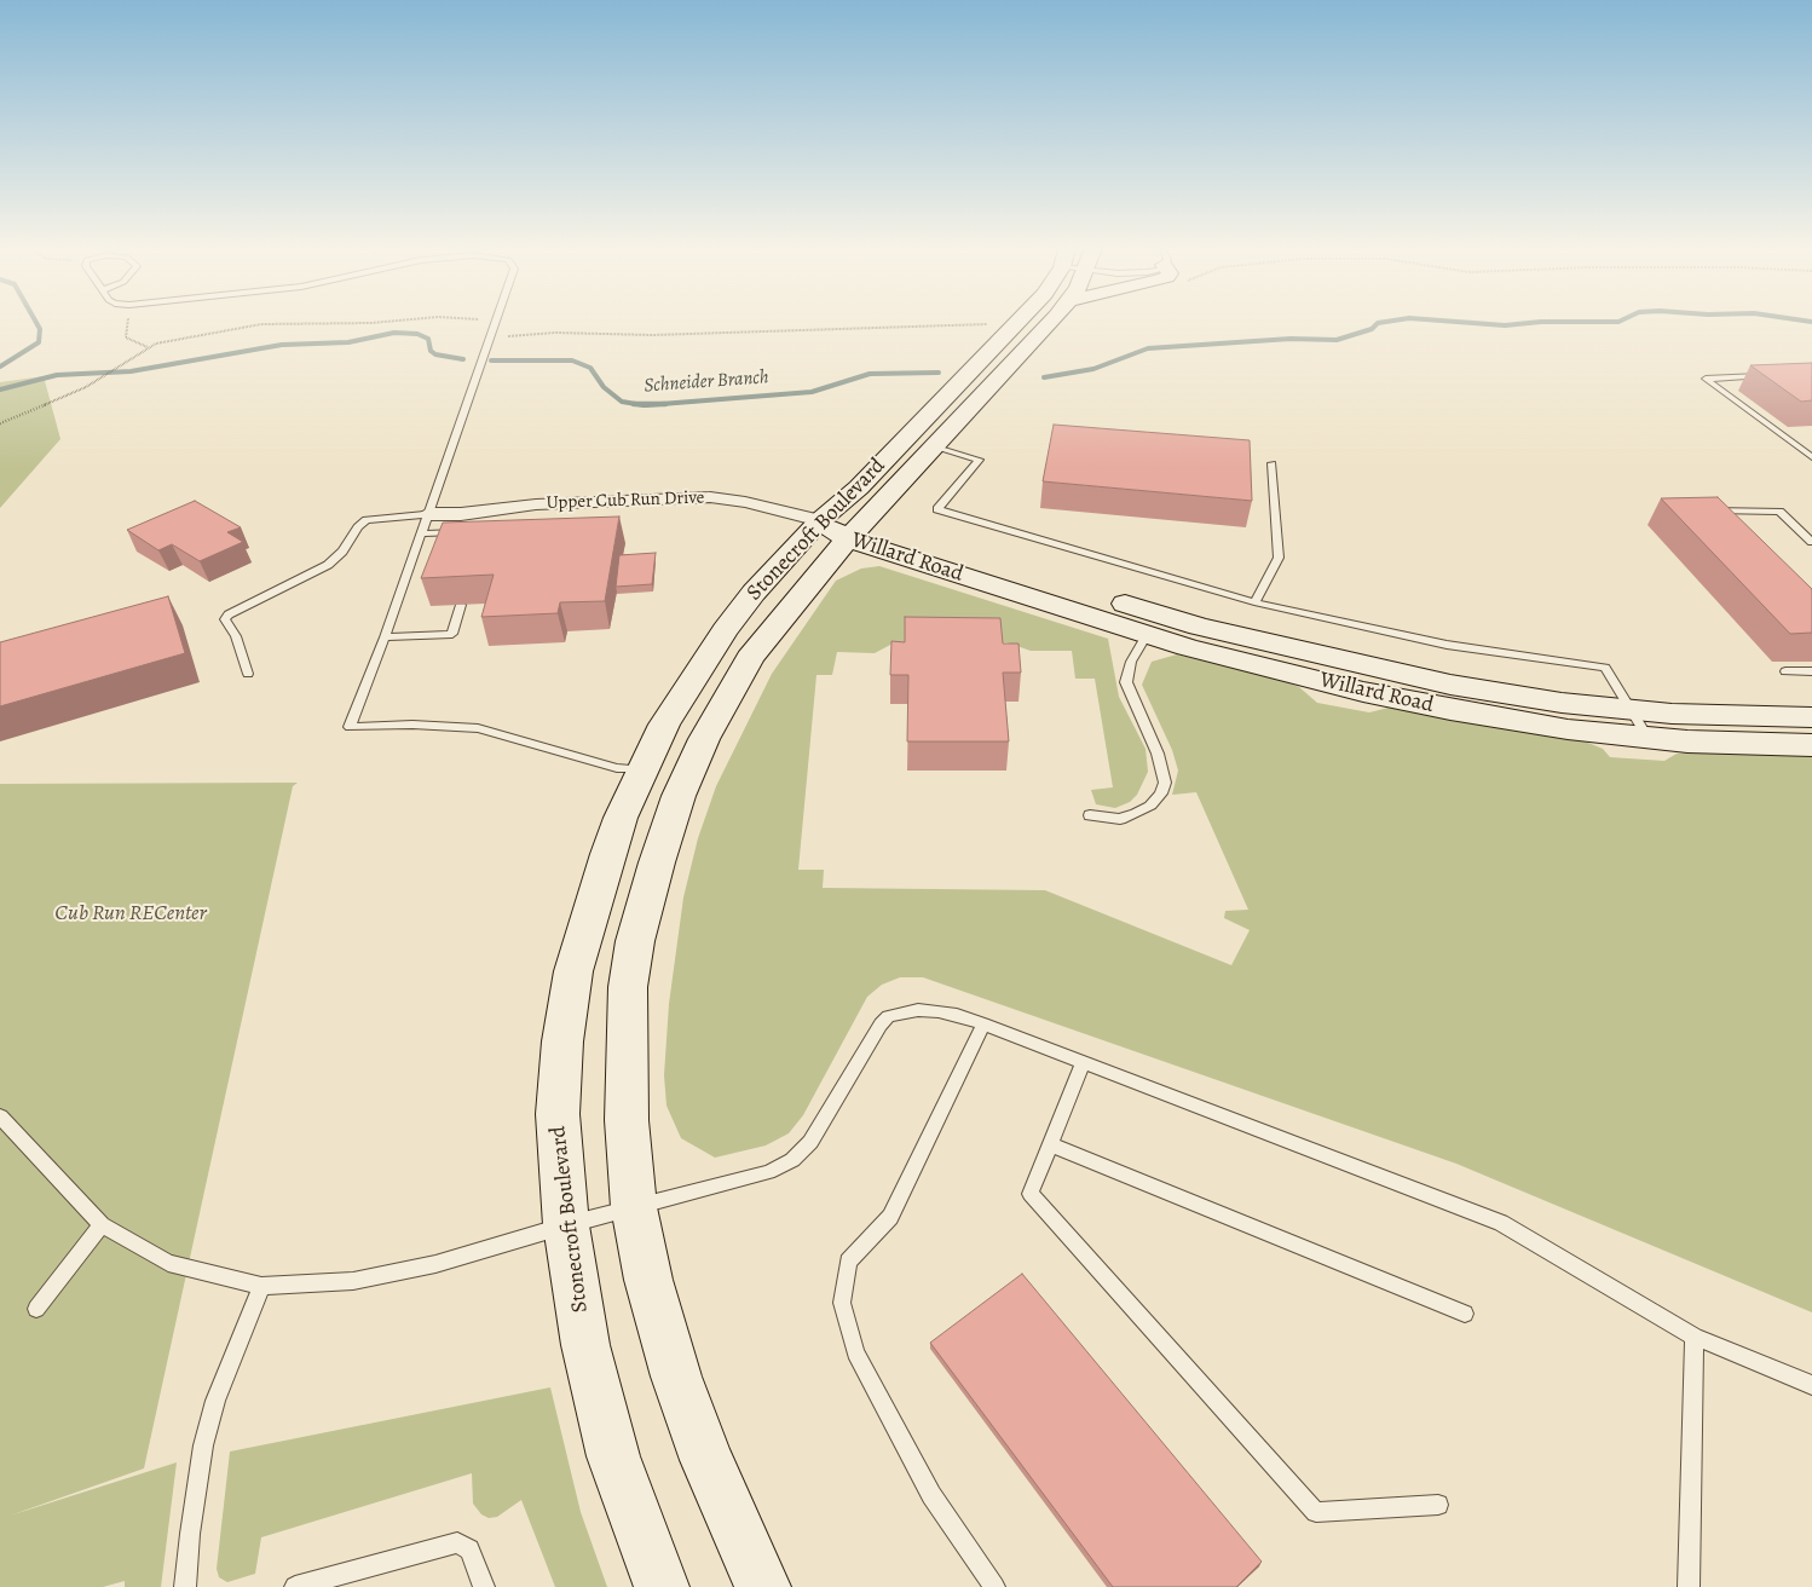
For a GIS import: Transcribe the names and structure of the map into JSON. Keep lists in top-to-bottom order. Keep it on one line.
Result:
{"streets":{"main road":["Stonecroft Boulevard","Willard Road"],"street":["Upper Cub Run Drive"]},"crossings":[["Upper Cub Run Drive","Stonecroft Boulevard"],["Upper Cub Run Drive","Willard Road"],["Stonecroft Boulevard","Willard Road"]],"water":["Schneider Branch"],"parks":["Cub Run RECenter"]}
